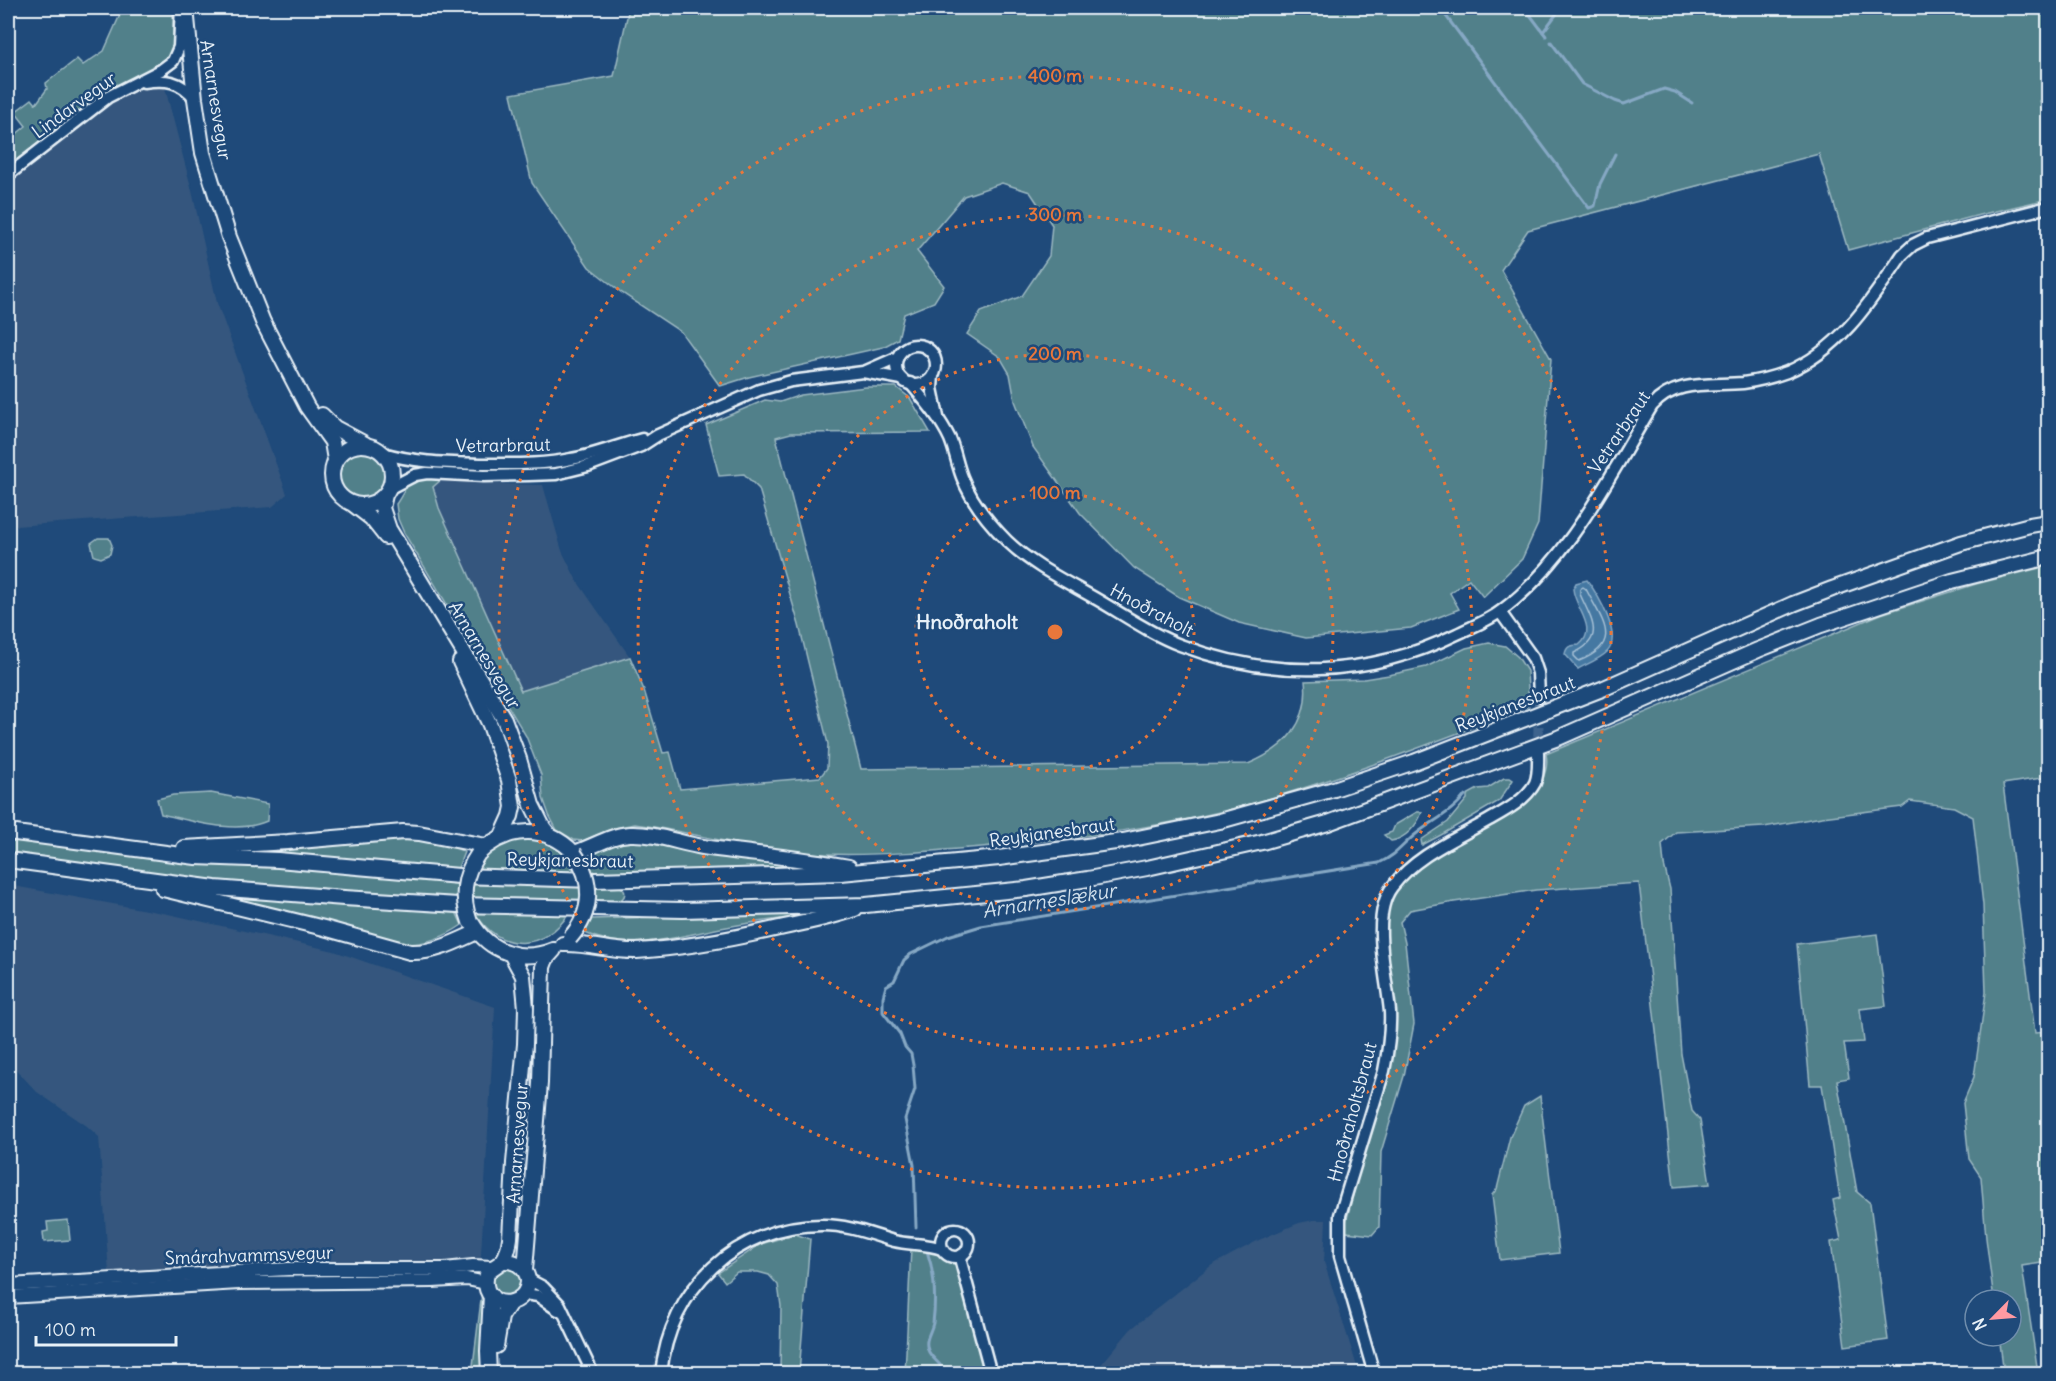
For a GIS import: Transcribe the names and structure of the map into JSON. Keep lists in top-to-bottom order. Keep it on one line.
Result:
{"streets":{"main road":["Arnarnesvegur","Reykjanesbraut","Smárahvammsvegur"],"street":["Lindarvegur","Vetrarbraut","Hnoðraholt","Hnoðraholtsbraut"]},"crossings":[["Arnarnesvegur","Lindarvegur"],["Arnarnesvegur","Vetrarbraut"],["Arnarnesvegur","Smárahvammsvegur"],["Vetrarbraut","Hnoðraholt"]],"districts":["Hnoðraholt"],"water":["Arnarneslækur"],"scale_bar":"100 m","north":"bottom left","rings":["400 m","300 m","200 m","100 m"]}
